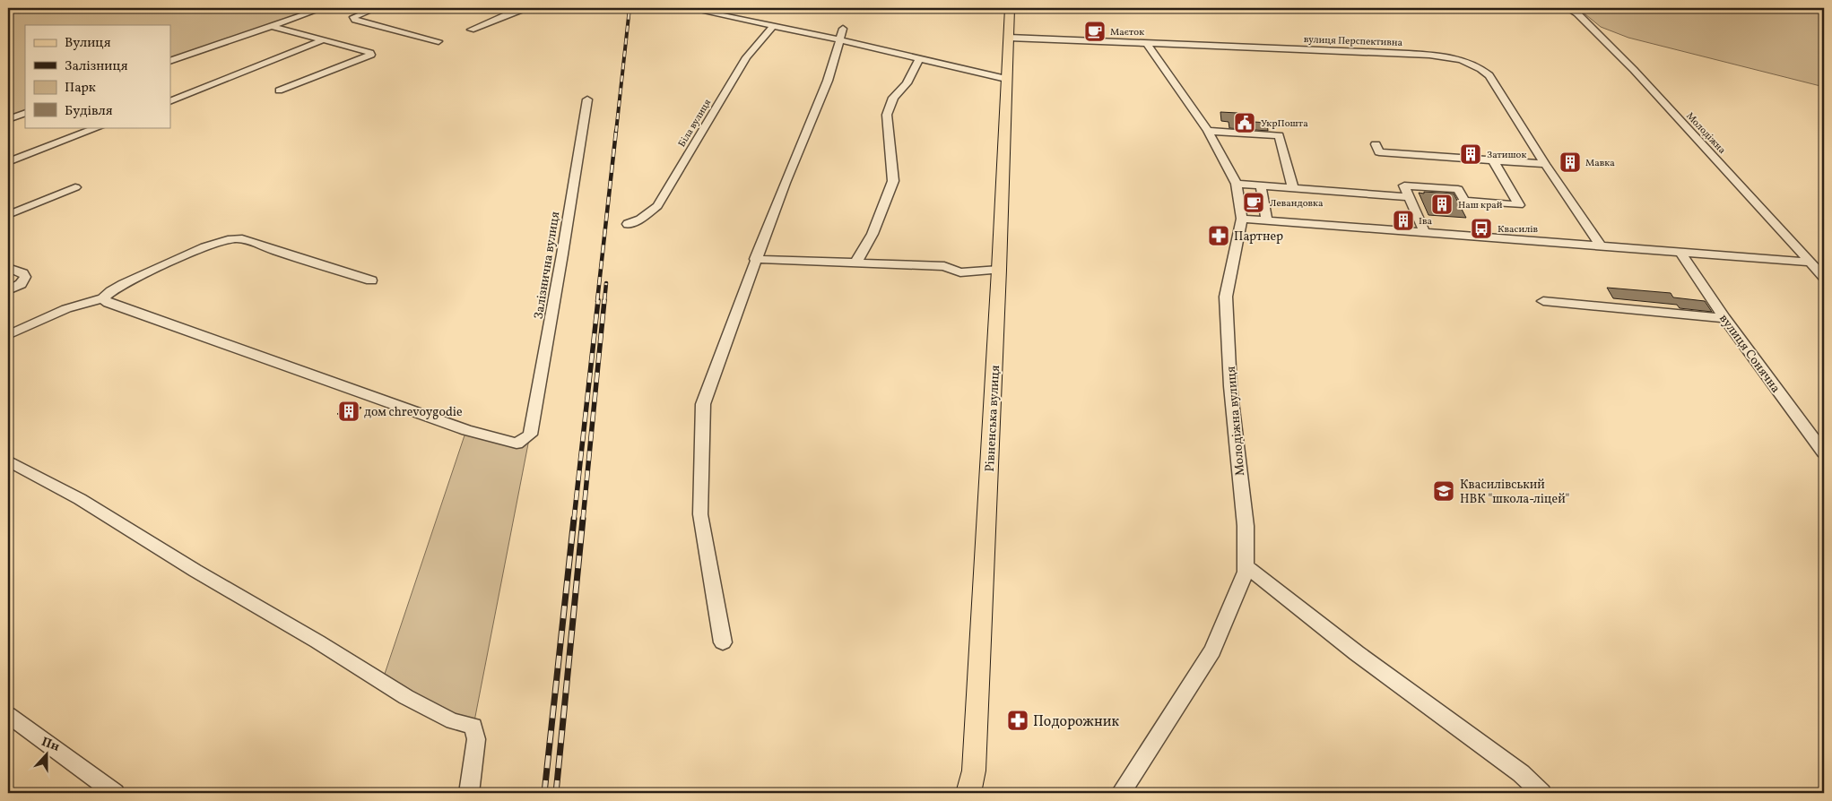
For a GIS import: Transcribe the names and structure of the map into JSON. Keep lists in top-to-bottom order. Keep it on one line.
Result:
{"streets":{"main road":["Рівненська вулиця"],"street":["вулиця Перспективна","Біла вулиця","Молодіжна","Залізнична вулиця","вулиця Сонячна","Молодіжна вулиця"]},"crossings":[["вулиця Перспективна","Рівненська вулиця"],["вулиця Перспективна","Молодіжна вулиця"]],"places":{"cafe":["Маєток","Левандовка"],"public building":["УкрПошта"],"building":["Затишок","Мавка","Наш край","Іва","дом chrevoygodie"],"bus stop":["Квасилів"],"pharmacy":["Партнер","Подорожник"],"school or university":["Квасилівський НВК \"школа-ліцей\""]},"legend":["Вулиця","Залізниця","Парк","Будівля"],"north":"top"}
